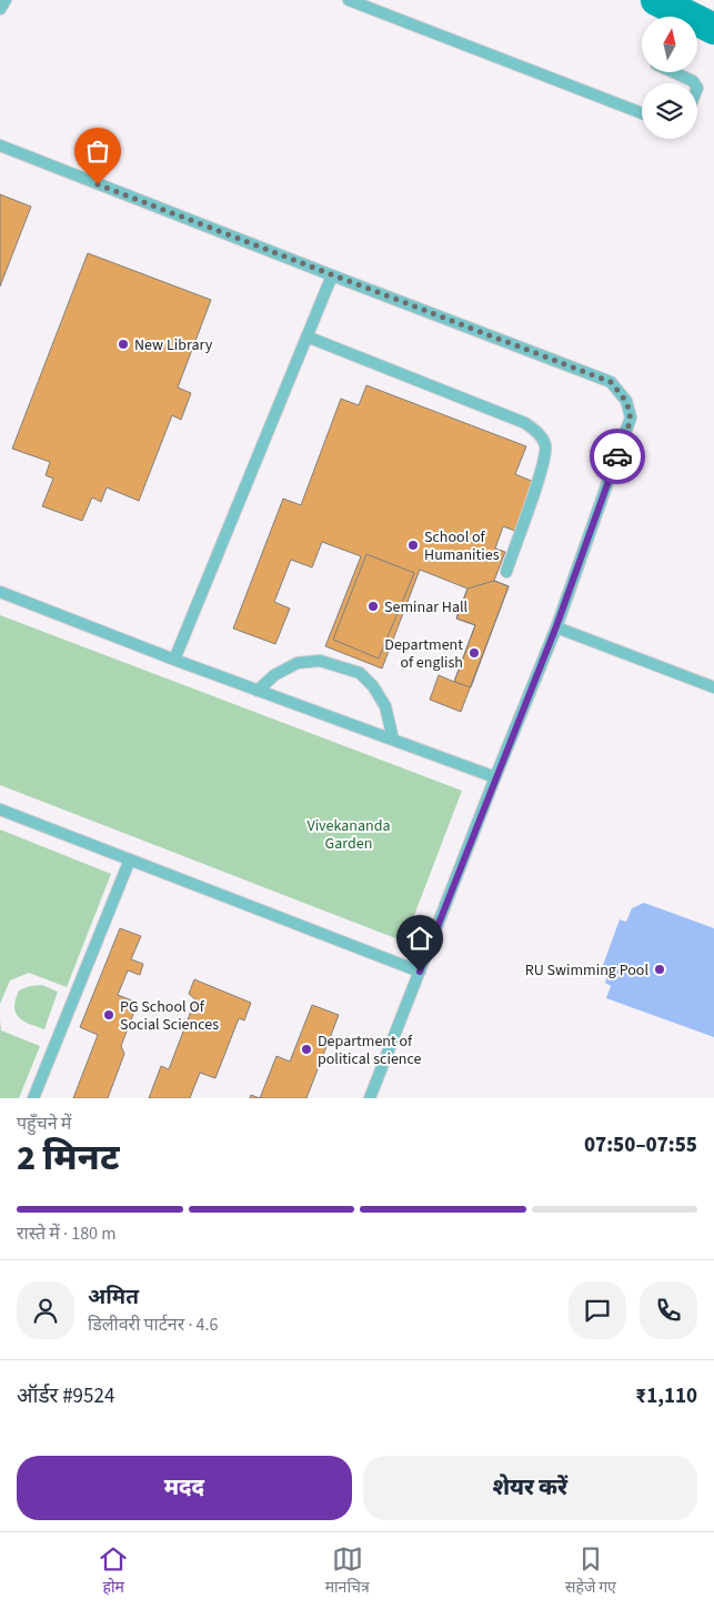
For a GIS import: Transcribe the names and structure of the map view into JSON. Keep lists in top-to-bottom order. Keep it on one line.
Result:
{"parks":["Vivekananda Garden"],"places":["New Library","School of Humanities","Seminar Hall","Department of english","RU Swimming Pool","PG School Of Social Sciences","Department of political science"],"north":"top","page":{"heading":["2 मिनट","पहुँचने में","07:50–07:55"],"panel":["अमित","डिलीवरी पार्टनर · 4.6","ऑर्डर #9524","₹1,110"],"bar":"रास्ते में · 180 m","buttons":["मदद","शेयर करें"],"tabs":["होम","मानचित्र","सहेजे गए"]}}
